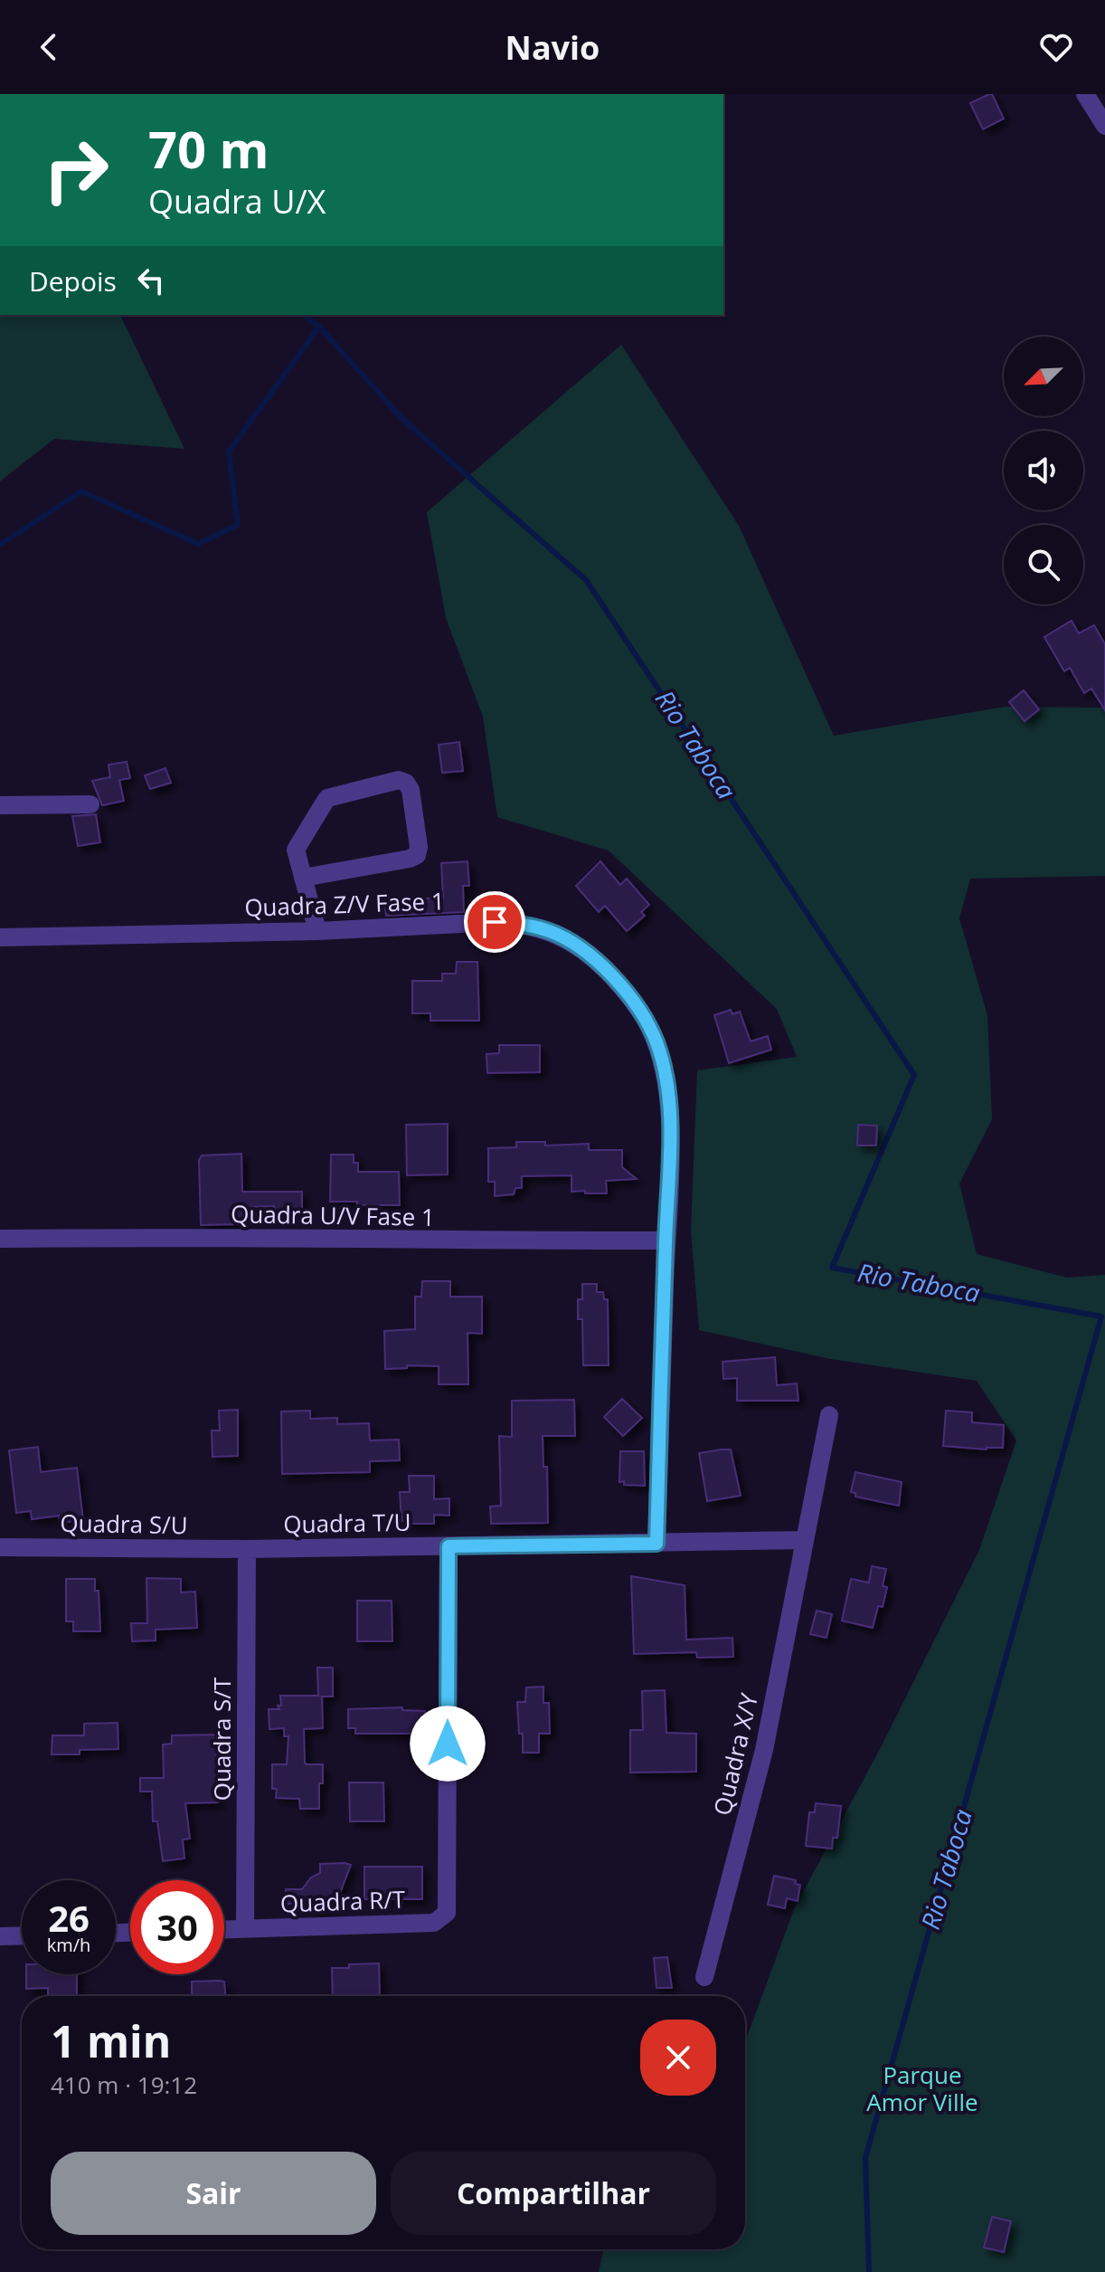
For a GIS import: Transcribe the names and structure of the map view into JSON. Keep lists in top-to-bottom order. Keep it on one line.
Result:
{"streets":{"street":["Quadra Z/V Fase 1","Quadra U/V Fase 1","Quadra T/U","Quadra S/U","Quadra S/T","Quadra X/Y","Quadra R/T"]},"crossings":[["Quadra Z/V Fase 1","Quadra U/V Fase 1"],["Quadra Z/V Fase 1","Quadra T/U"],["Quadra T/U","Quadra S/U"],["Quadra T/U","Quadra S/T"],["Quadra T/U","Quadra X/Y"],["Quadra T/U","Quadra R/T"],["Quadra S/U","Quadra S/T"],["Quadra S/T","Quadra R/T"]],"water":["Rio Taboca"],"parks":["Parque Amor Ville"],"north":"bottom left","page":{"header":"Navio","turn":["70 m","Quadra U/X"],"then":"Depois","speed":"26 km/h","limit":"30","heading":["1 min","410 m · 19:12"],"buttons":["Sair","Compartilhar"]}}
